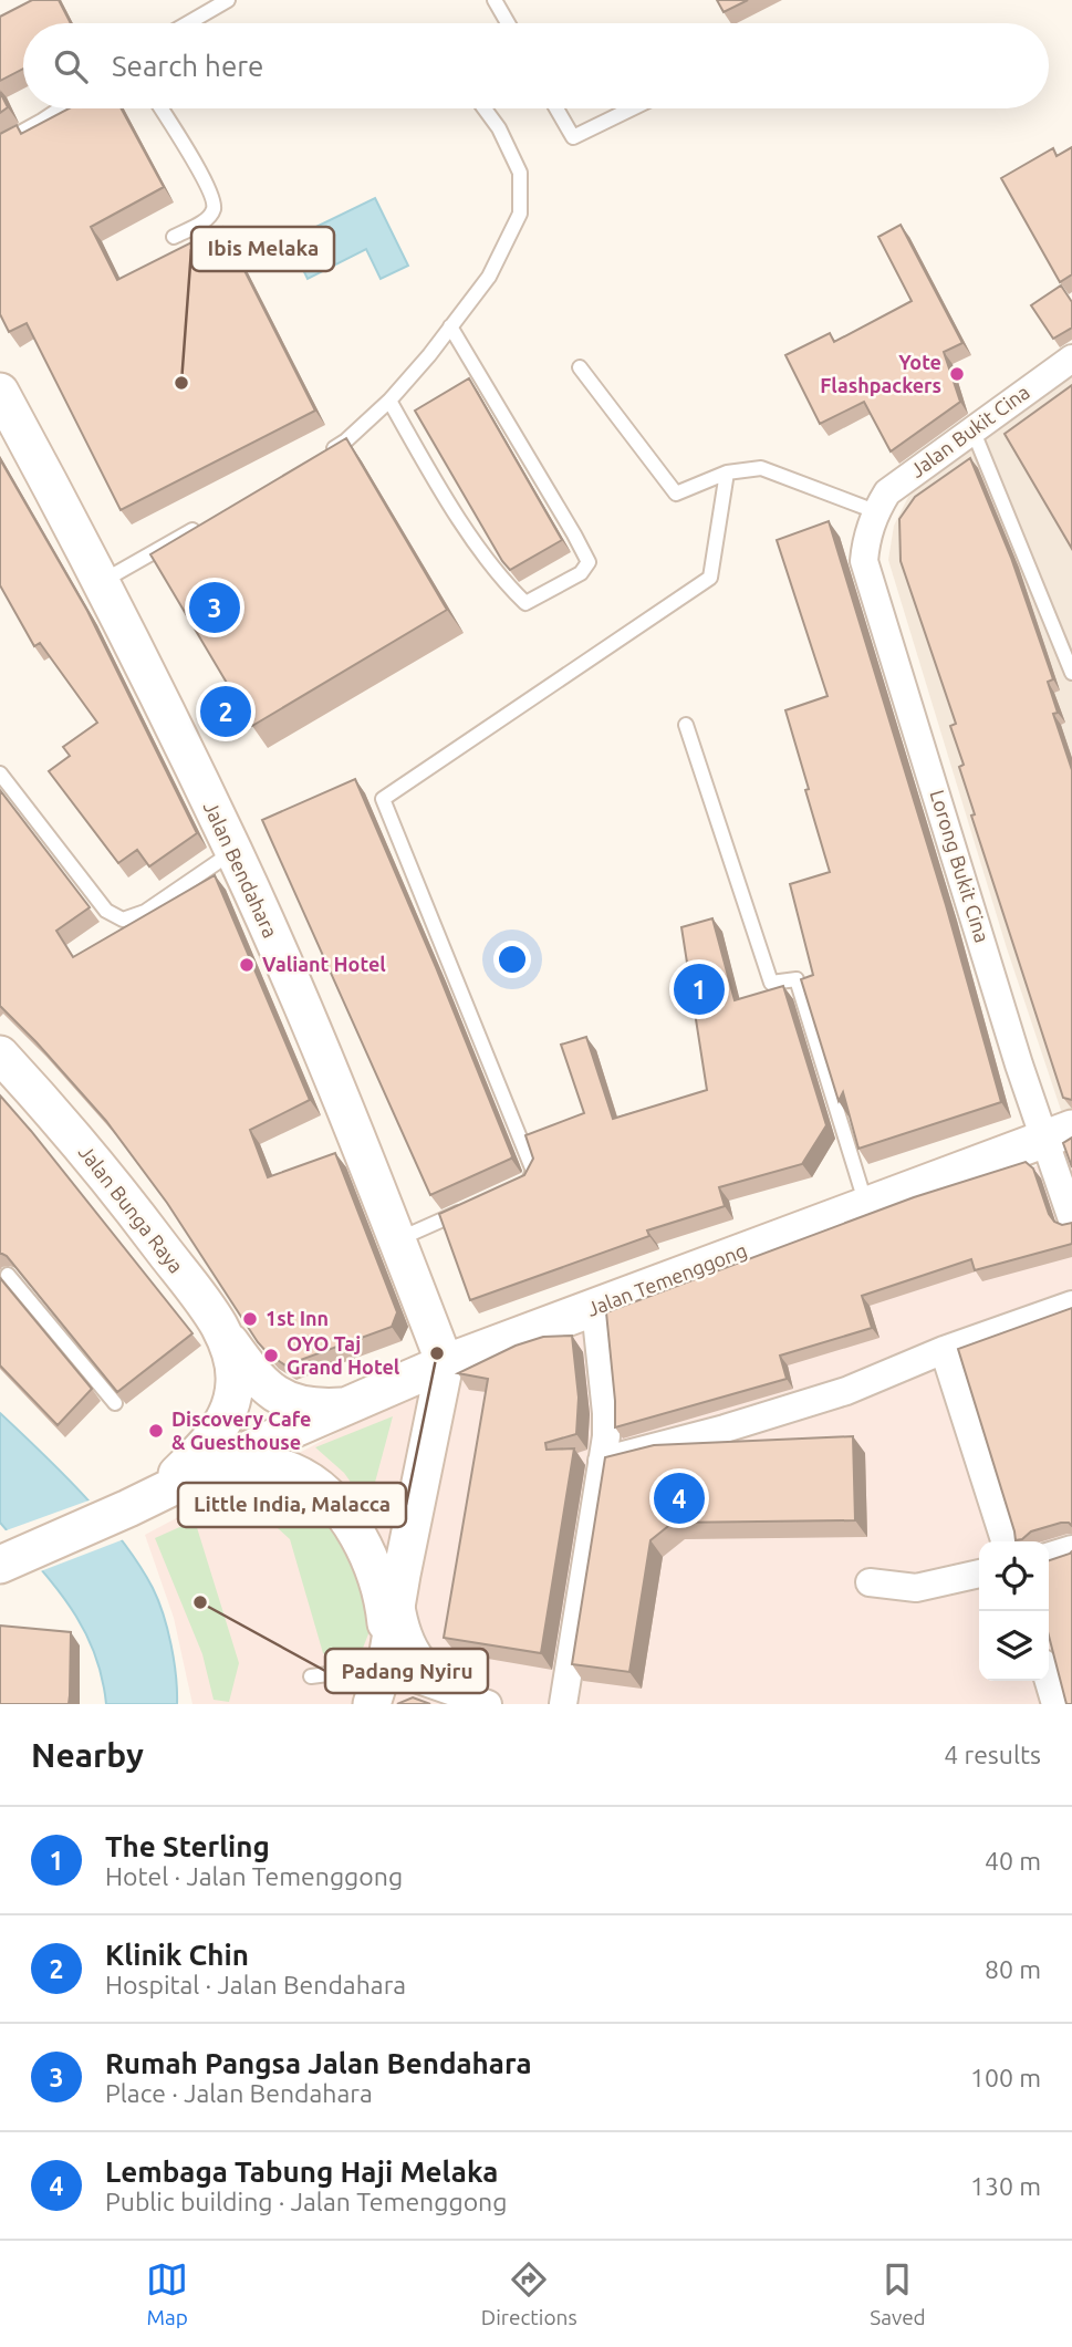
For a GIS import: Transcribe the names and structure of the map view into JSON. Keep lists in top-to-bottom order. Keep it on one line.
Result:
{"streets":{"street":["Jalan Bukit Cina","Lorong Bukit Cina","Jalan Bendahara","Jalan Bunga Raya","Jalan Temenggong"]},"crossings":[["Jalan Bukit Cina","Lorong Bukit Cina"],["Lorong Bukit Cina","Jalan Temenggong"],["Jalan Bendahara","Jalan Temenggong"]],"places":["Yote Flashpackers","Ibis Melaka","Valiant Hotel","1st Inn","Little India, Malacca","OYO Taj Grand Hotel","Discovery Cafe & Guesthouse","Padang Nyiru"],"page":{"search":"Search here","pins":["3","2","1","4"],"heading":["Nearby","4 results"],"list":[{"mark":"1","name":"The Sterling","note":"Hotel · Jalan Temenggong","value":"40 m"},{"mark":"2","name":"Klinik Chin","note":"Hospital · Jalan Bendahara","value":"80 m"},{"mark":"3","name":"Rumah Pangsa Jalan Bendahara","note":"Place · Jalan Bendahara","value":"100 m"},{"mark":"4","name":"Lembaga Tabung Haji Melaka","note":"Public building · Jalan Temenggong","value":"130 m"}],"nav":["Map","Directions","Saved"]}}
